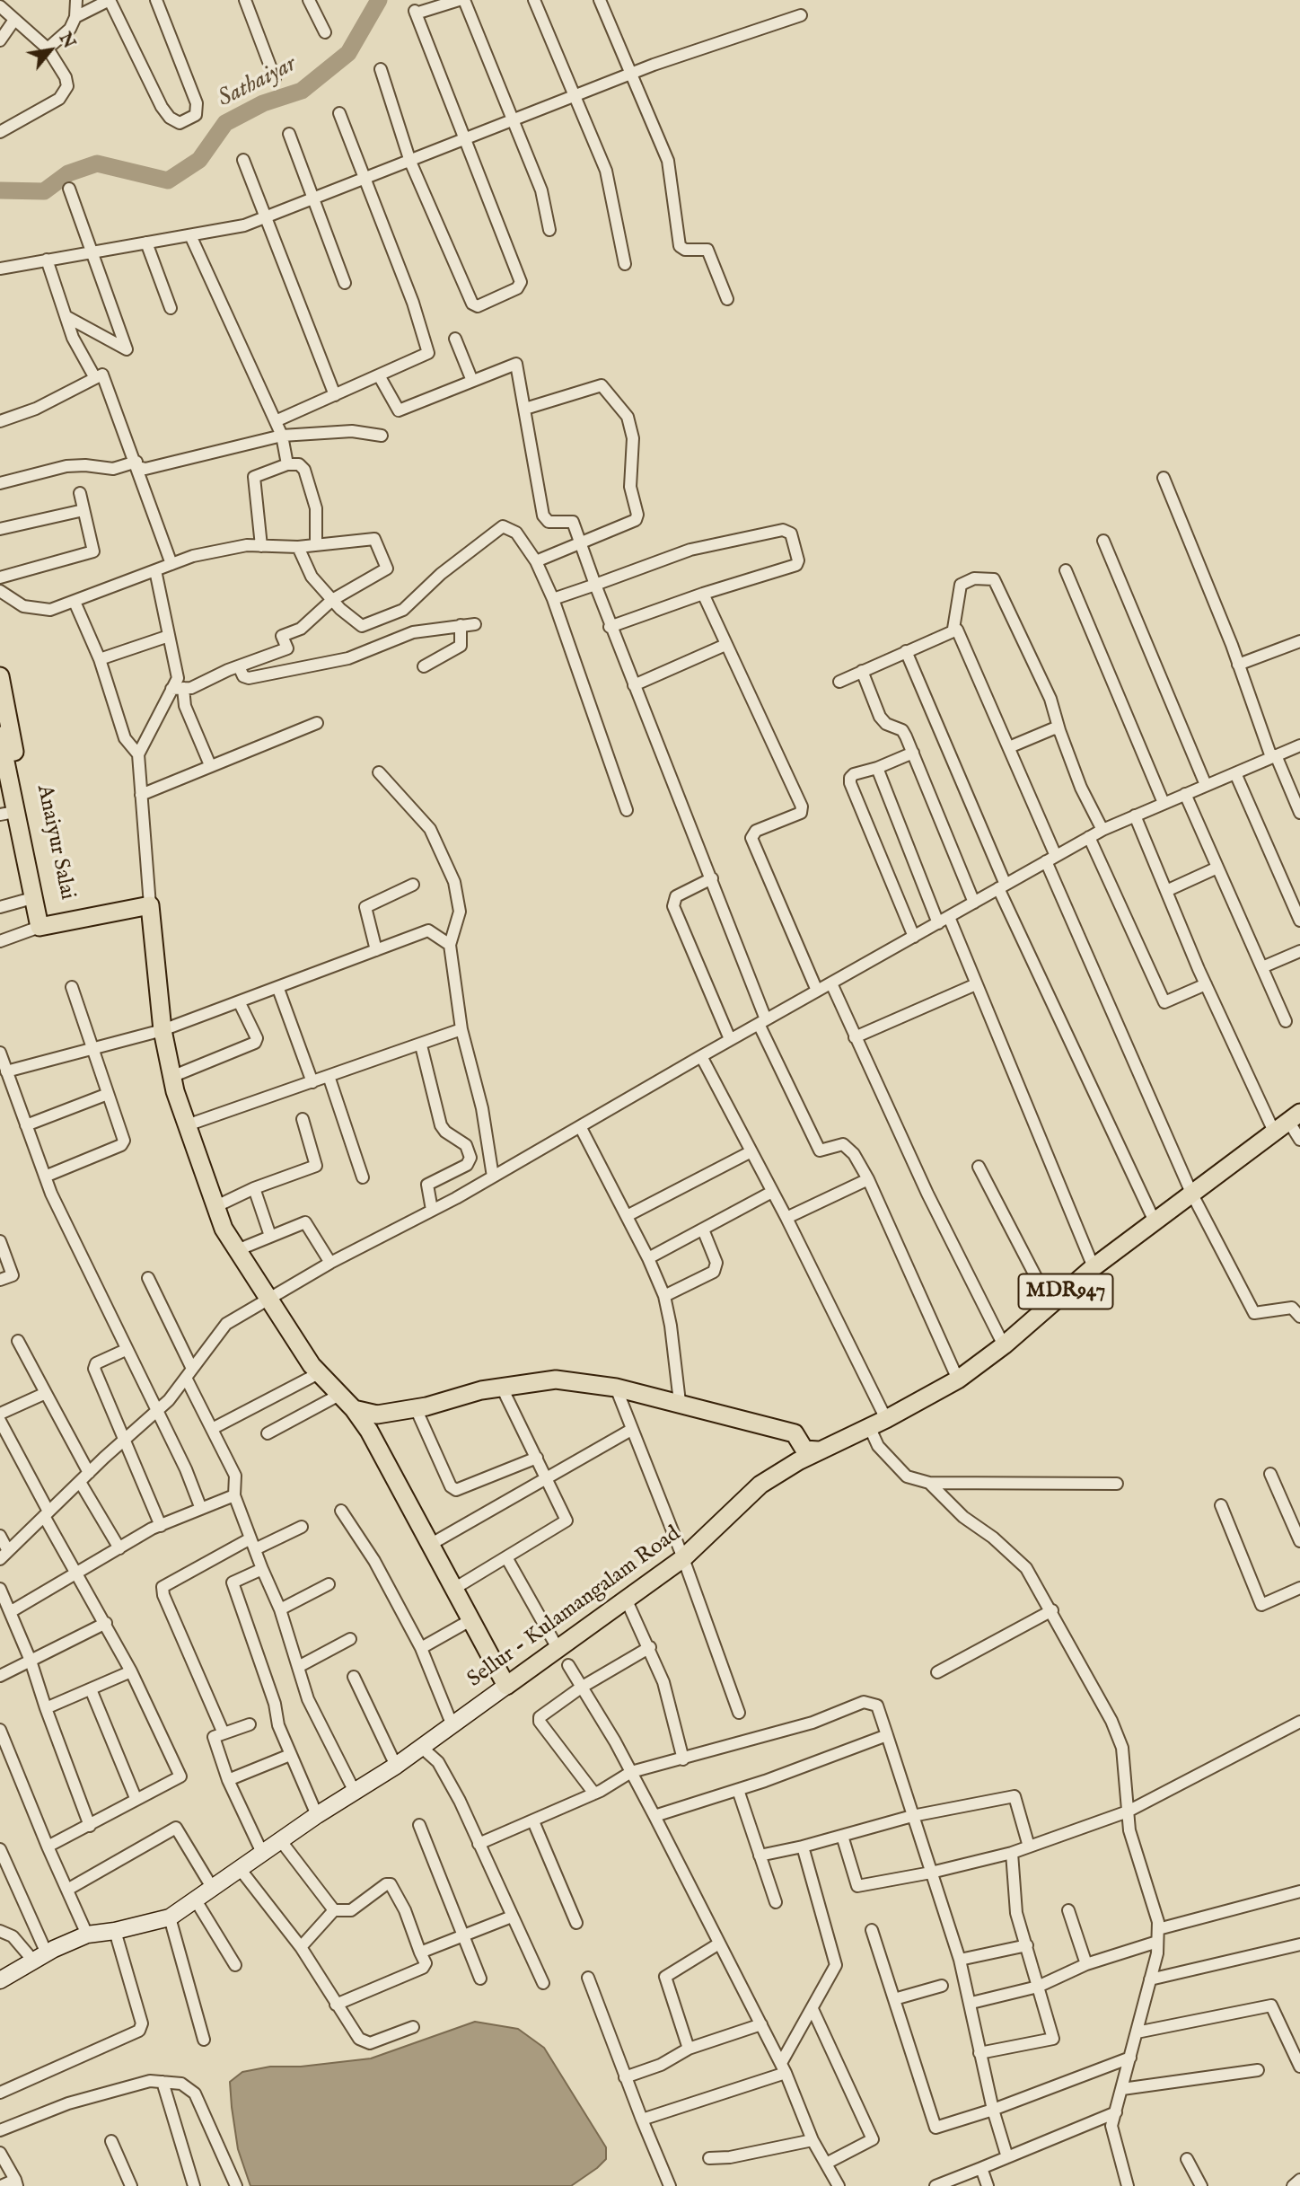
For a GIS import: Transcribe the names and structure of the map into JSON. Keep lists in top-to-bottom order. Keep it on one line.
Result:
{"streets":{"main road":["Anaiyur Salai","MDR947","Sellur - Kulamangalam Road"]},"water":["Sathaiyar"],"north":"top right"}
